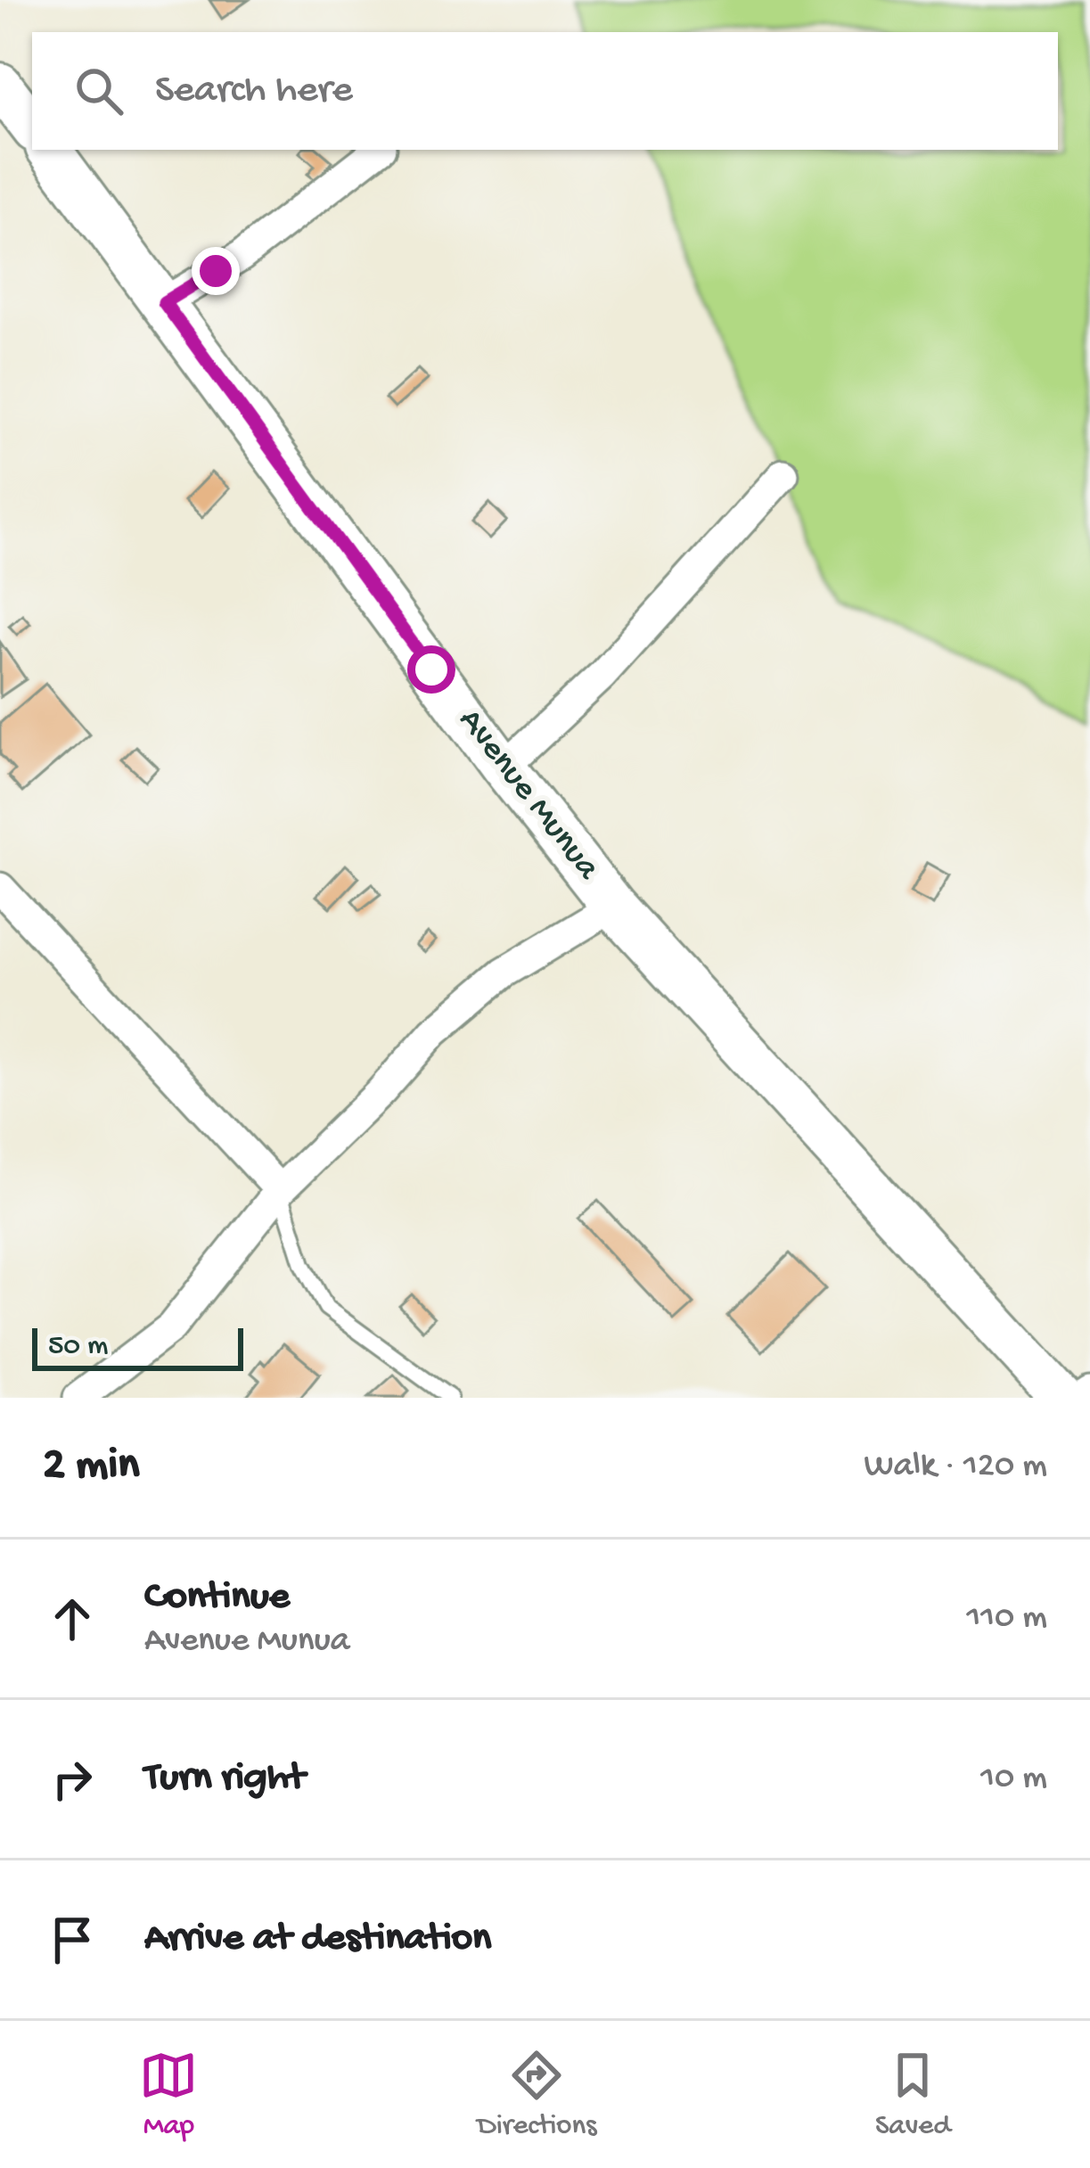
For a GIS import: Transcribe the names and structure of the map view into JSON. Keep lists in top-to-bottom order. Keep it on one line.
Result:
{"streets":{"main road":["Avenue Munua"]},"scale_bar":"50 m","page":{"search":"Search here","scale":"50 m","heading":["2 min","Walk · 120 m"],"list":[["Continue","Avenue Munua","110 m"],["Turn right","10 m"],"Arrive at destination"],"nav":["Map","Directions","Saved"]}}
